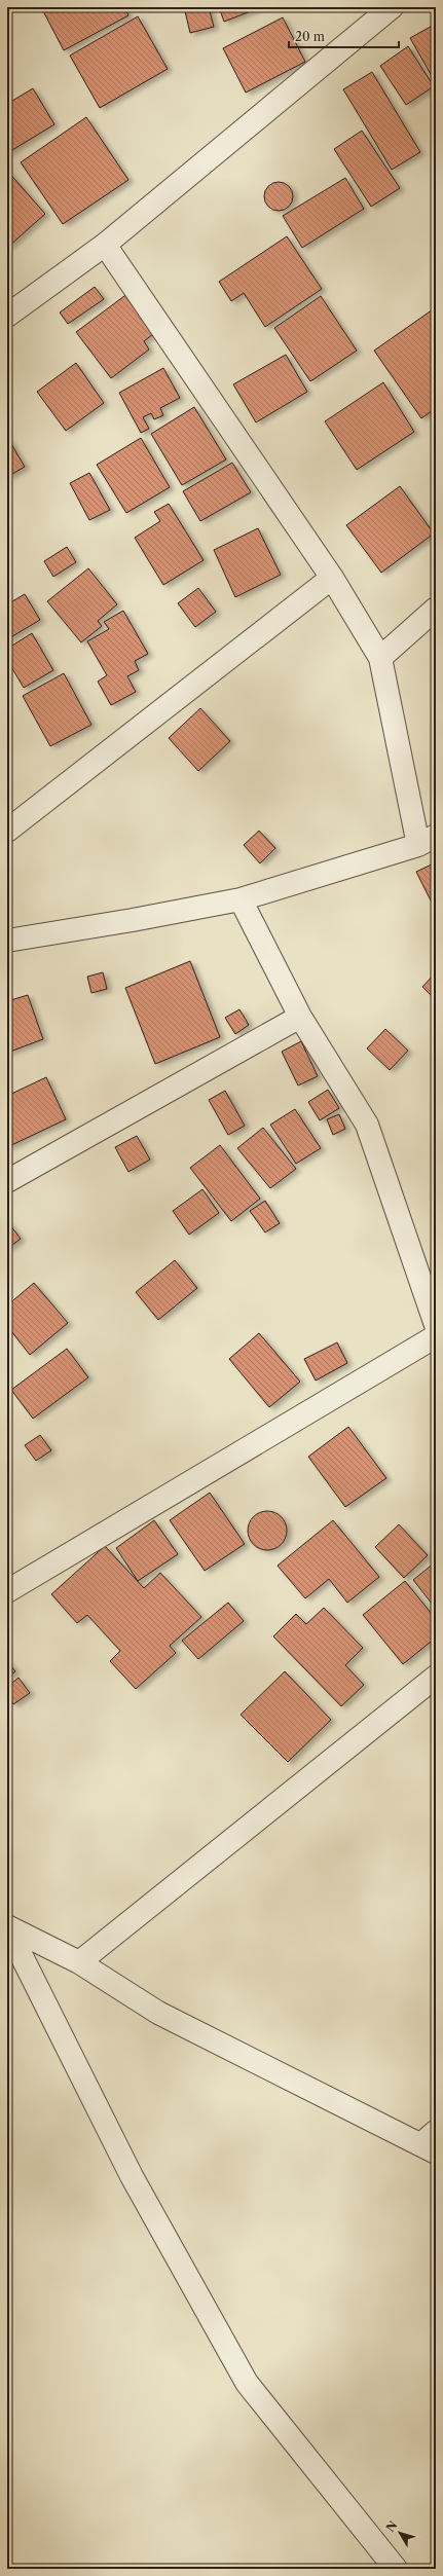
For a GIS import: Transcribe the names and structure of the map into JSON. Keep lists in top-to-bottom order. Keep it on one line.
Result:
{"scale_bar":"20 m","north":"top left"}
